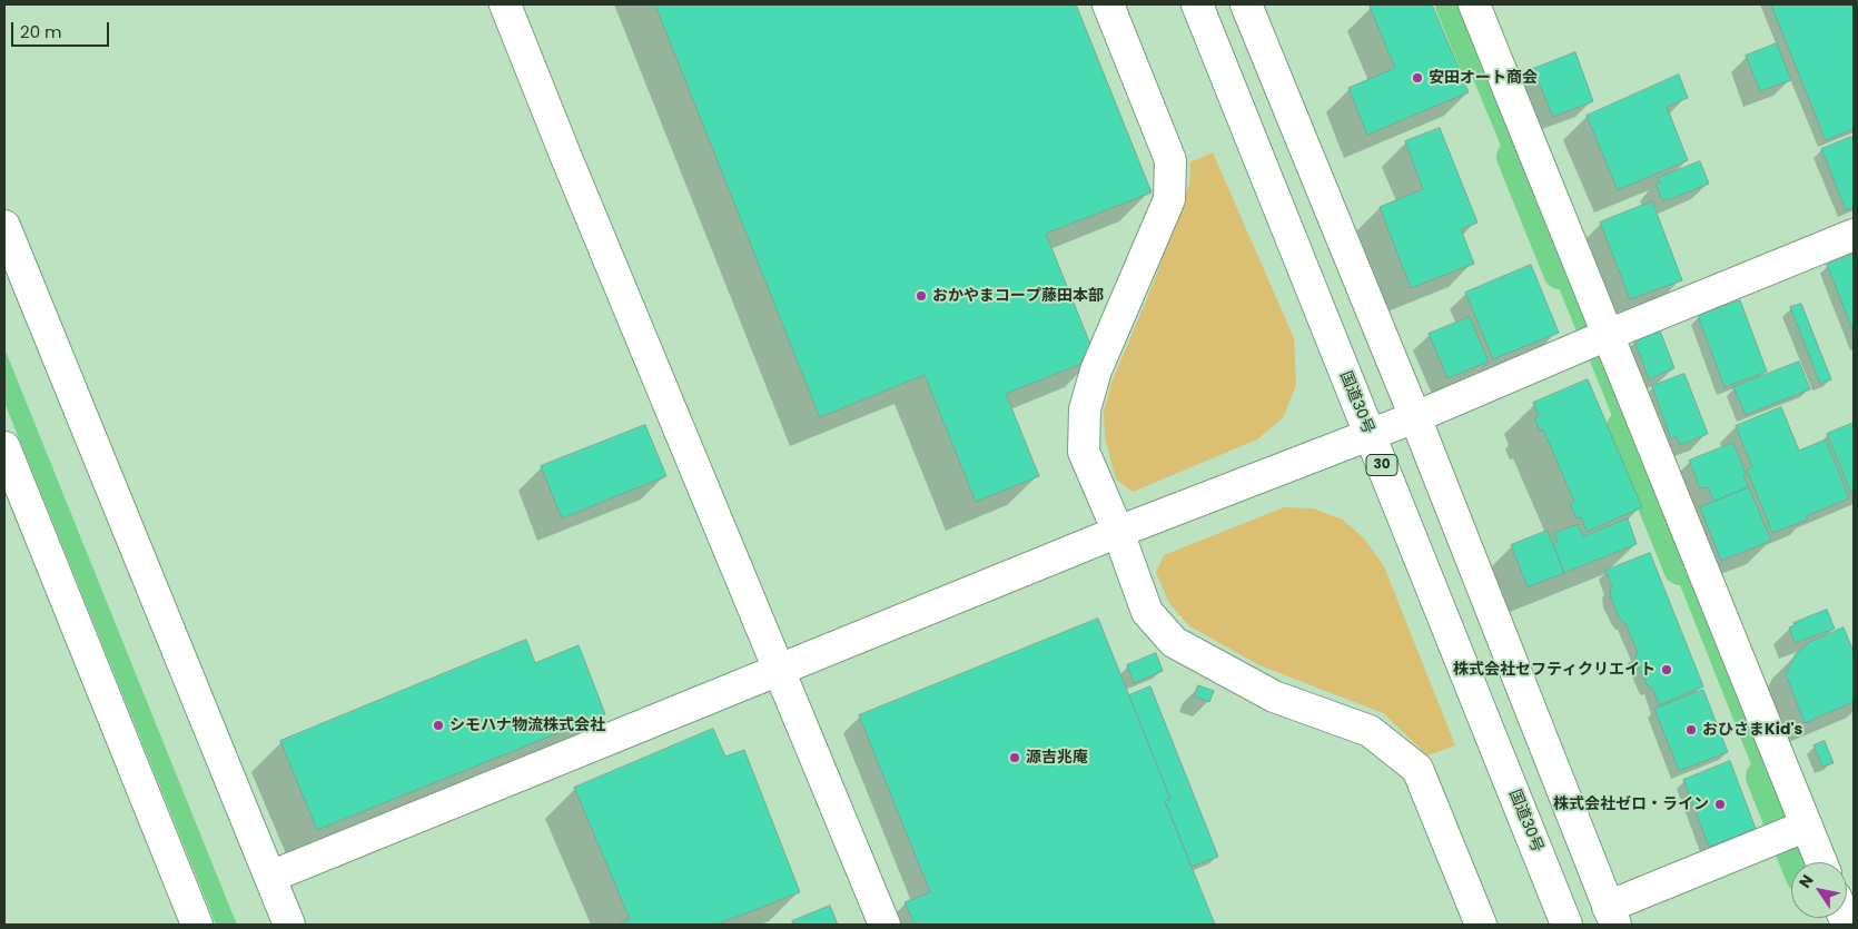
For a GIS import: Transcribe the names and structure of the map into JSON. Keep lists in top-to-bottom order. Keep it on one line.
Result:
{"streets":{"main road":["国道30号","30"]},"places":["安田オート商会","おかやまコープ藤田本部","株式会社セフティクリエイト","シモハナ物流株式会社","おひさまKid's","源吉兆庵","株式会社ゼロ・ライン"],"scale_bar":"20 m","north":"top left"}
